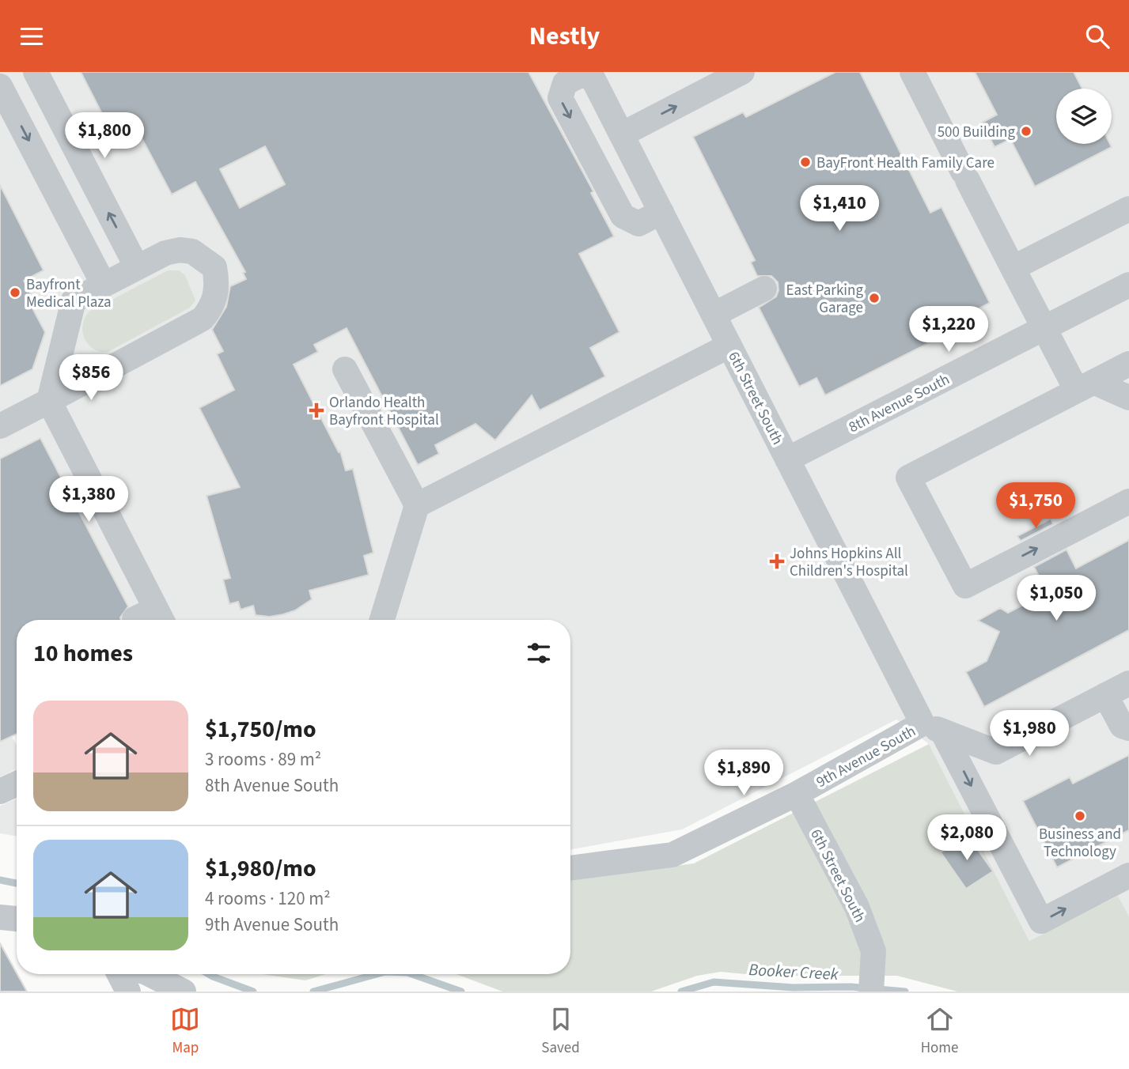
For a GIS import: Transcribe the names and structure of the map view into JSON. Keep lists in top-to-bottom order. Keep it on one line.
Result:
{"streets":{"street":["6th Street South","8th Avenue South","9th Avenue South"]},"crossings":[["6th Street South","8th Avenue South"],["6th Street South","9th Avenue South"]],"water":["Booker Creek"],"places":{"other":["500 Building","BayFront Health Family Care","Bayfront Medical Plaza","East Parking Garage","Business and Technology"],"health":["Orlando Health Bayfront Hospital","Johns Hopkins All Children's Hospital"]},"page":{"header":"Nestly","price":["$1,800","$1,410","$1,220","$856","$1,380","$1,750","$1,050","$1,980","$1,890","$2,080"],"heading":"10 homes","list":[{"name":"$1,750/mo","note":"3 rooms · 89 m² · 8th Avenue South"},{"name":"$1,980/mo","note":"4 rooms · 120 m² · 9th Avenue South"}],"tabs":["Map","Saved","Home"]}}
